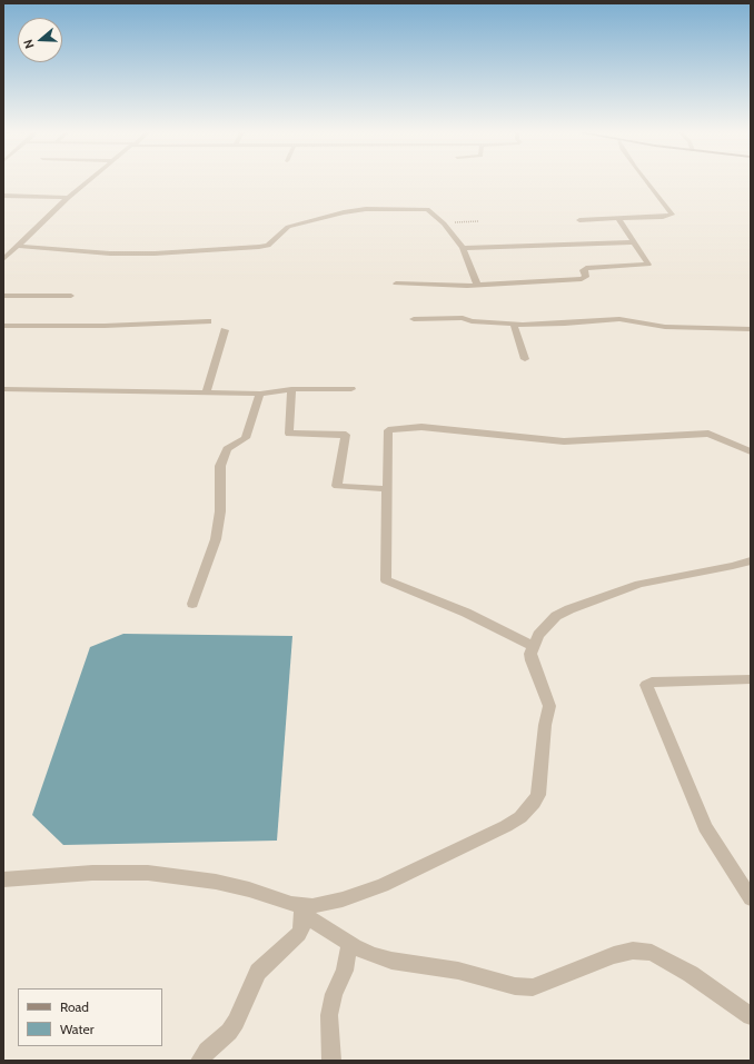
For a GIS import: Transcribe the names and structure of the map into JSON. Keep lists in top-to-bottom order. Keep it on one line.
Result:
{"legend":["Road","Water"],"north":"left"}
